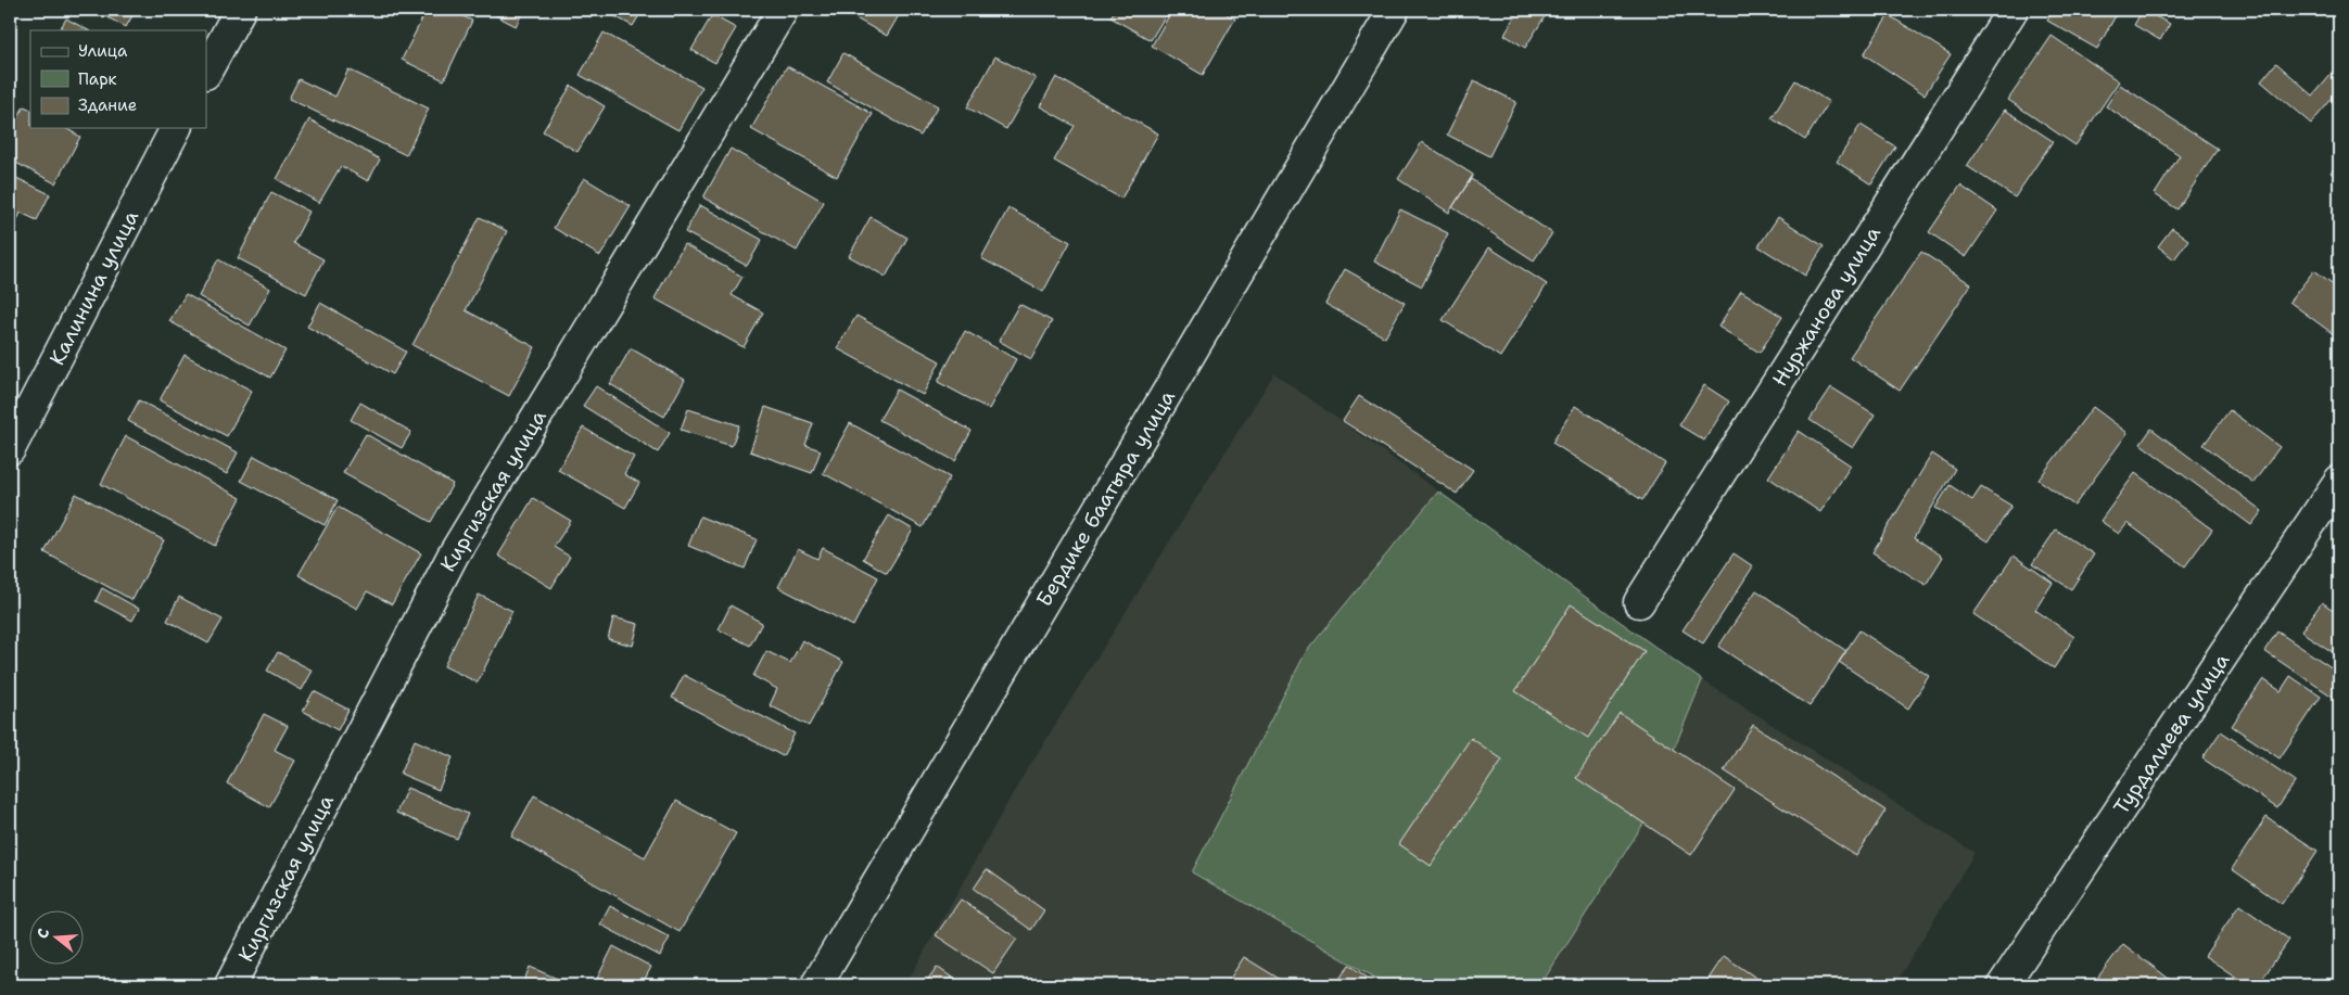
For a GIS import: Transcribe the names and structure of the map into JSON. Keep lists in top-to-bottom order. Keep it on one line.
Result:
{"streets":{"street":["Калинина улица","Нуржанова улица","Киргизская улица","Бердике баатыра улица","Турдалиева улица"]},"legend":["Улица","Парк","Здание"],"north":"left"}
